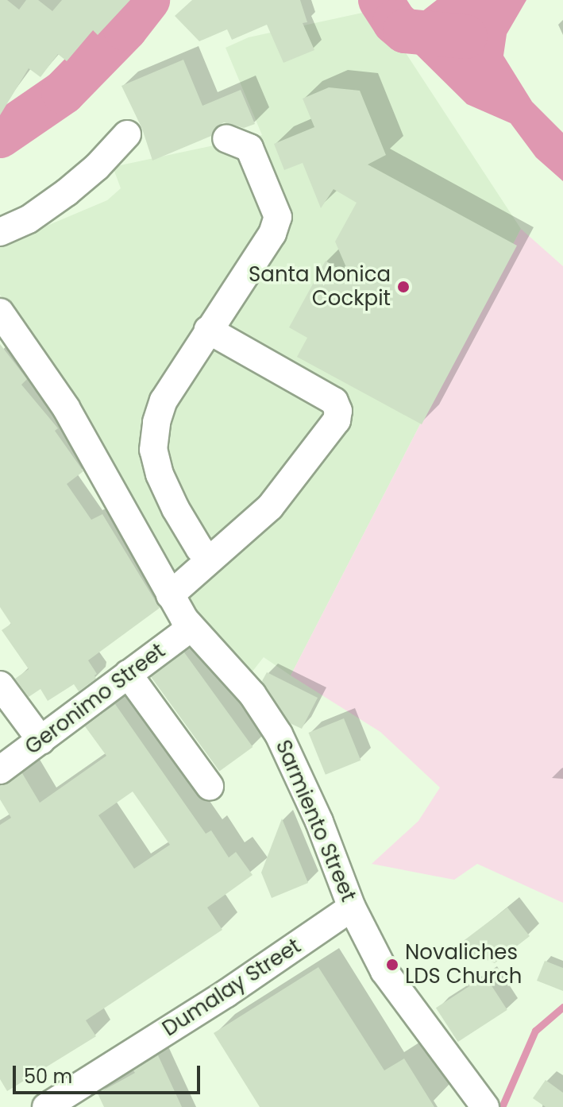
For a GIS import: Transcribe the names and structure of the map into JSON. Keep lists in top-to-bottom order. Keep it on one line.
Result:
{"streets":{"street":["Geronimo Street","Sarmiento Street","Dumalay Street"]},"crossings":[["Geronimo Street","Sarmiento Street"],["Sarmiento Street","Dumalay Street"]],"places":["Santa Monica Cockpit","Novaliches LDS Church"],"scale_bar":"50 m"}
